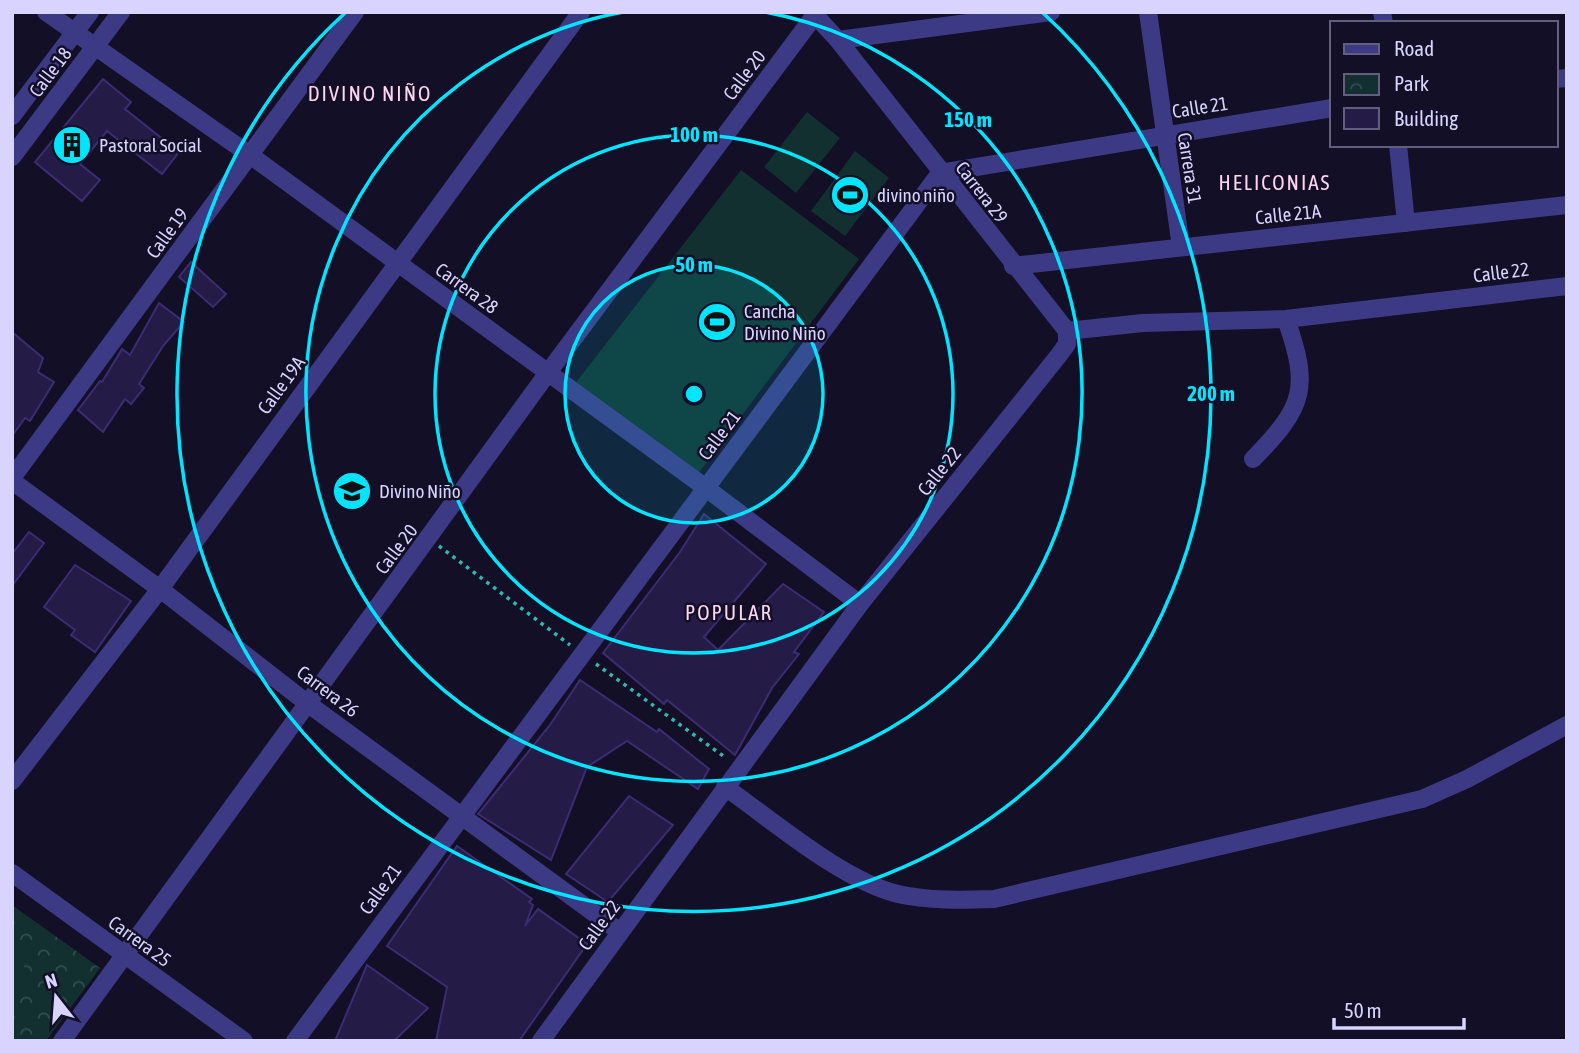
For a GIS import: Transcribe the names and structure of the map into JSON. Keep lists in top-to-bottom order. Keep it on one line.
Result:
{"streets":{"street":["Calle 18","Calle 20","Calle 21","Carrera 31","Carrera 29","Calle 21A","Calle 19","Calle 22","Carrera 28","Calle 19A","Carrera 26","Carrera 25"]},"crossings":[["Calle 18","Carrera 28"],["Calle 20","Carrera 29"],["Calle 20","Carrera 28"],["Calle 20","Carrera 26"],["Calle 20","Carrera 25"],["Calle 21","Carrera 31"],["Calle 21","Carrera 29"],["Calle 21","Carrera 28"],["Calle 21","Carrera 26"],["Carrera 31","Calle 21A"],["Carrera 29","Calle 21A"],["Carrera 29","Calle 22"],["Calle 19","Carrera 28"],["Calle 19","Carrera 26"],["Calle 22","Carrera 28"],["Calle 22","Carrera 26"],["Carrera 28","Calle 19A"],["Calle 19A","Carrera 26"]],"districts":["DIVINO NIÑO","HELICONIAS","POPULAR"],"places":{"building":["Pastoral Social"],"sports":["divino niño","Cancha Divino Niño"],"school or university":["Divino Niño"]},"legend":["Road","Park","Building"],"scale_bar":"50 m","north":"top","rings":["150 m","100 m","50 m","200 m"]}
